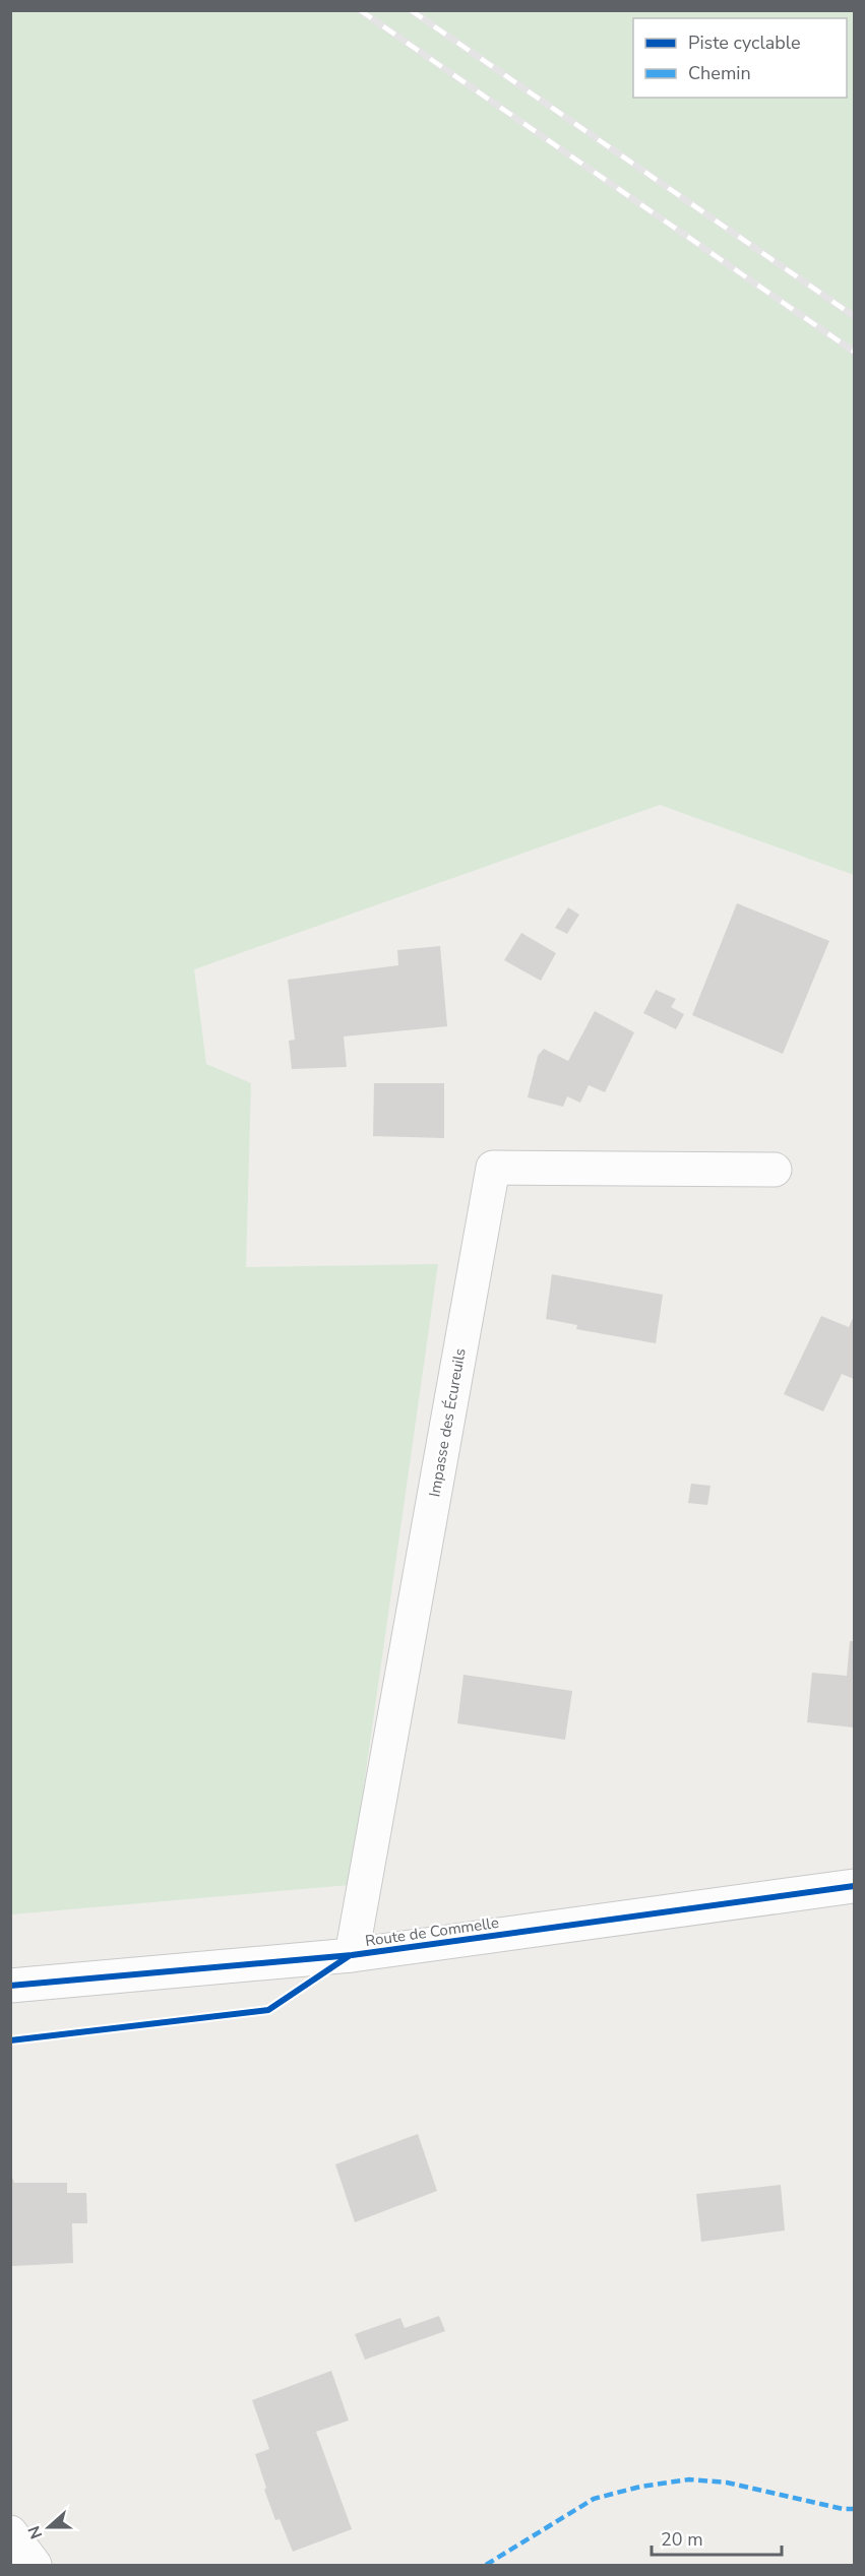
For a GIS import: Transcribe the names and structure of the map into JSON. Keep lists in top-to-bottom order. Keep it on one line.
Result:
{"streets":{"street":["Impasse des Écureuils","Route de Commelle"]},"crossings":[["Impasse des Écureuils","Route de Commelle"]],"legend":["Piste cyclable","Chemin"],"scale_bar":"20 m","north":"left"}
